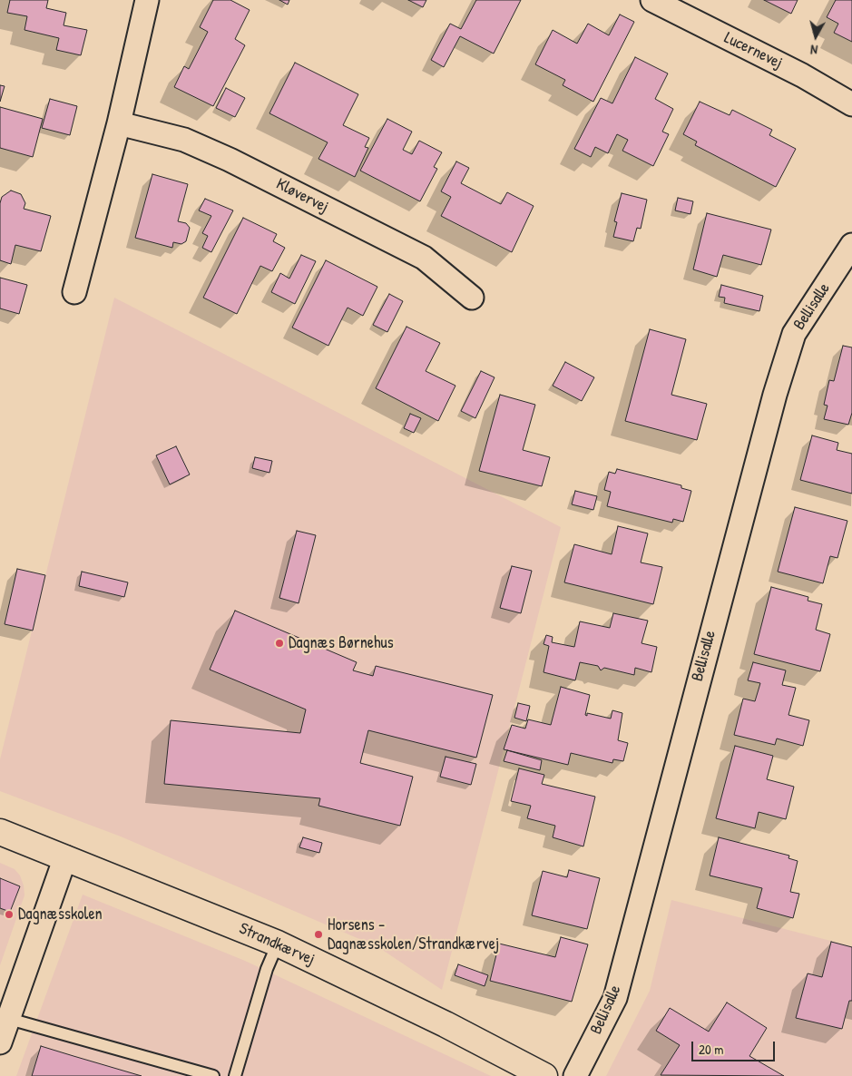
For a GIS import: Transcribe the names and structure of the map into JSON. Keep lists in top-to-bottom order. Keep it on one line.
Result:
{"streets":{"main road":["Strandkærvej"],"street":["Lucernevej","Kløvervej","Bellisalle"]},"places":["Dagnæs Børnehus","Dagnæsskolen","Horsens - Dagnæsskolen/Strandkærvej"],"scale_bar":"20 m","north":"bottom"}
